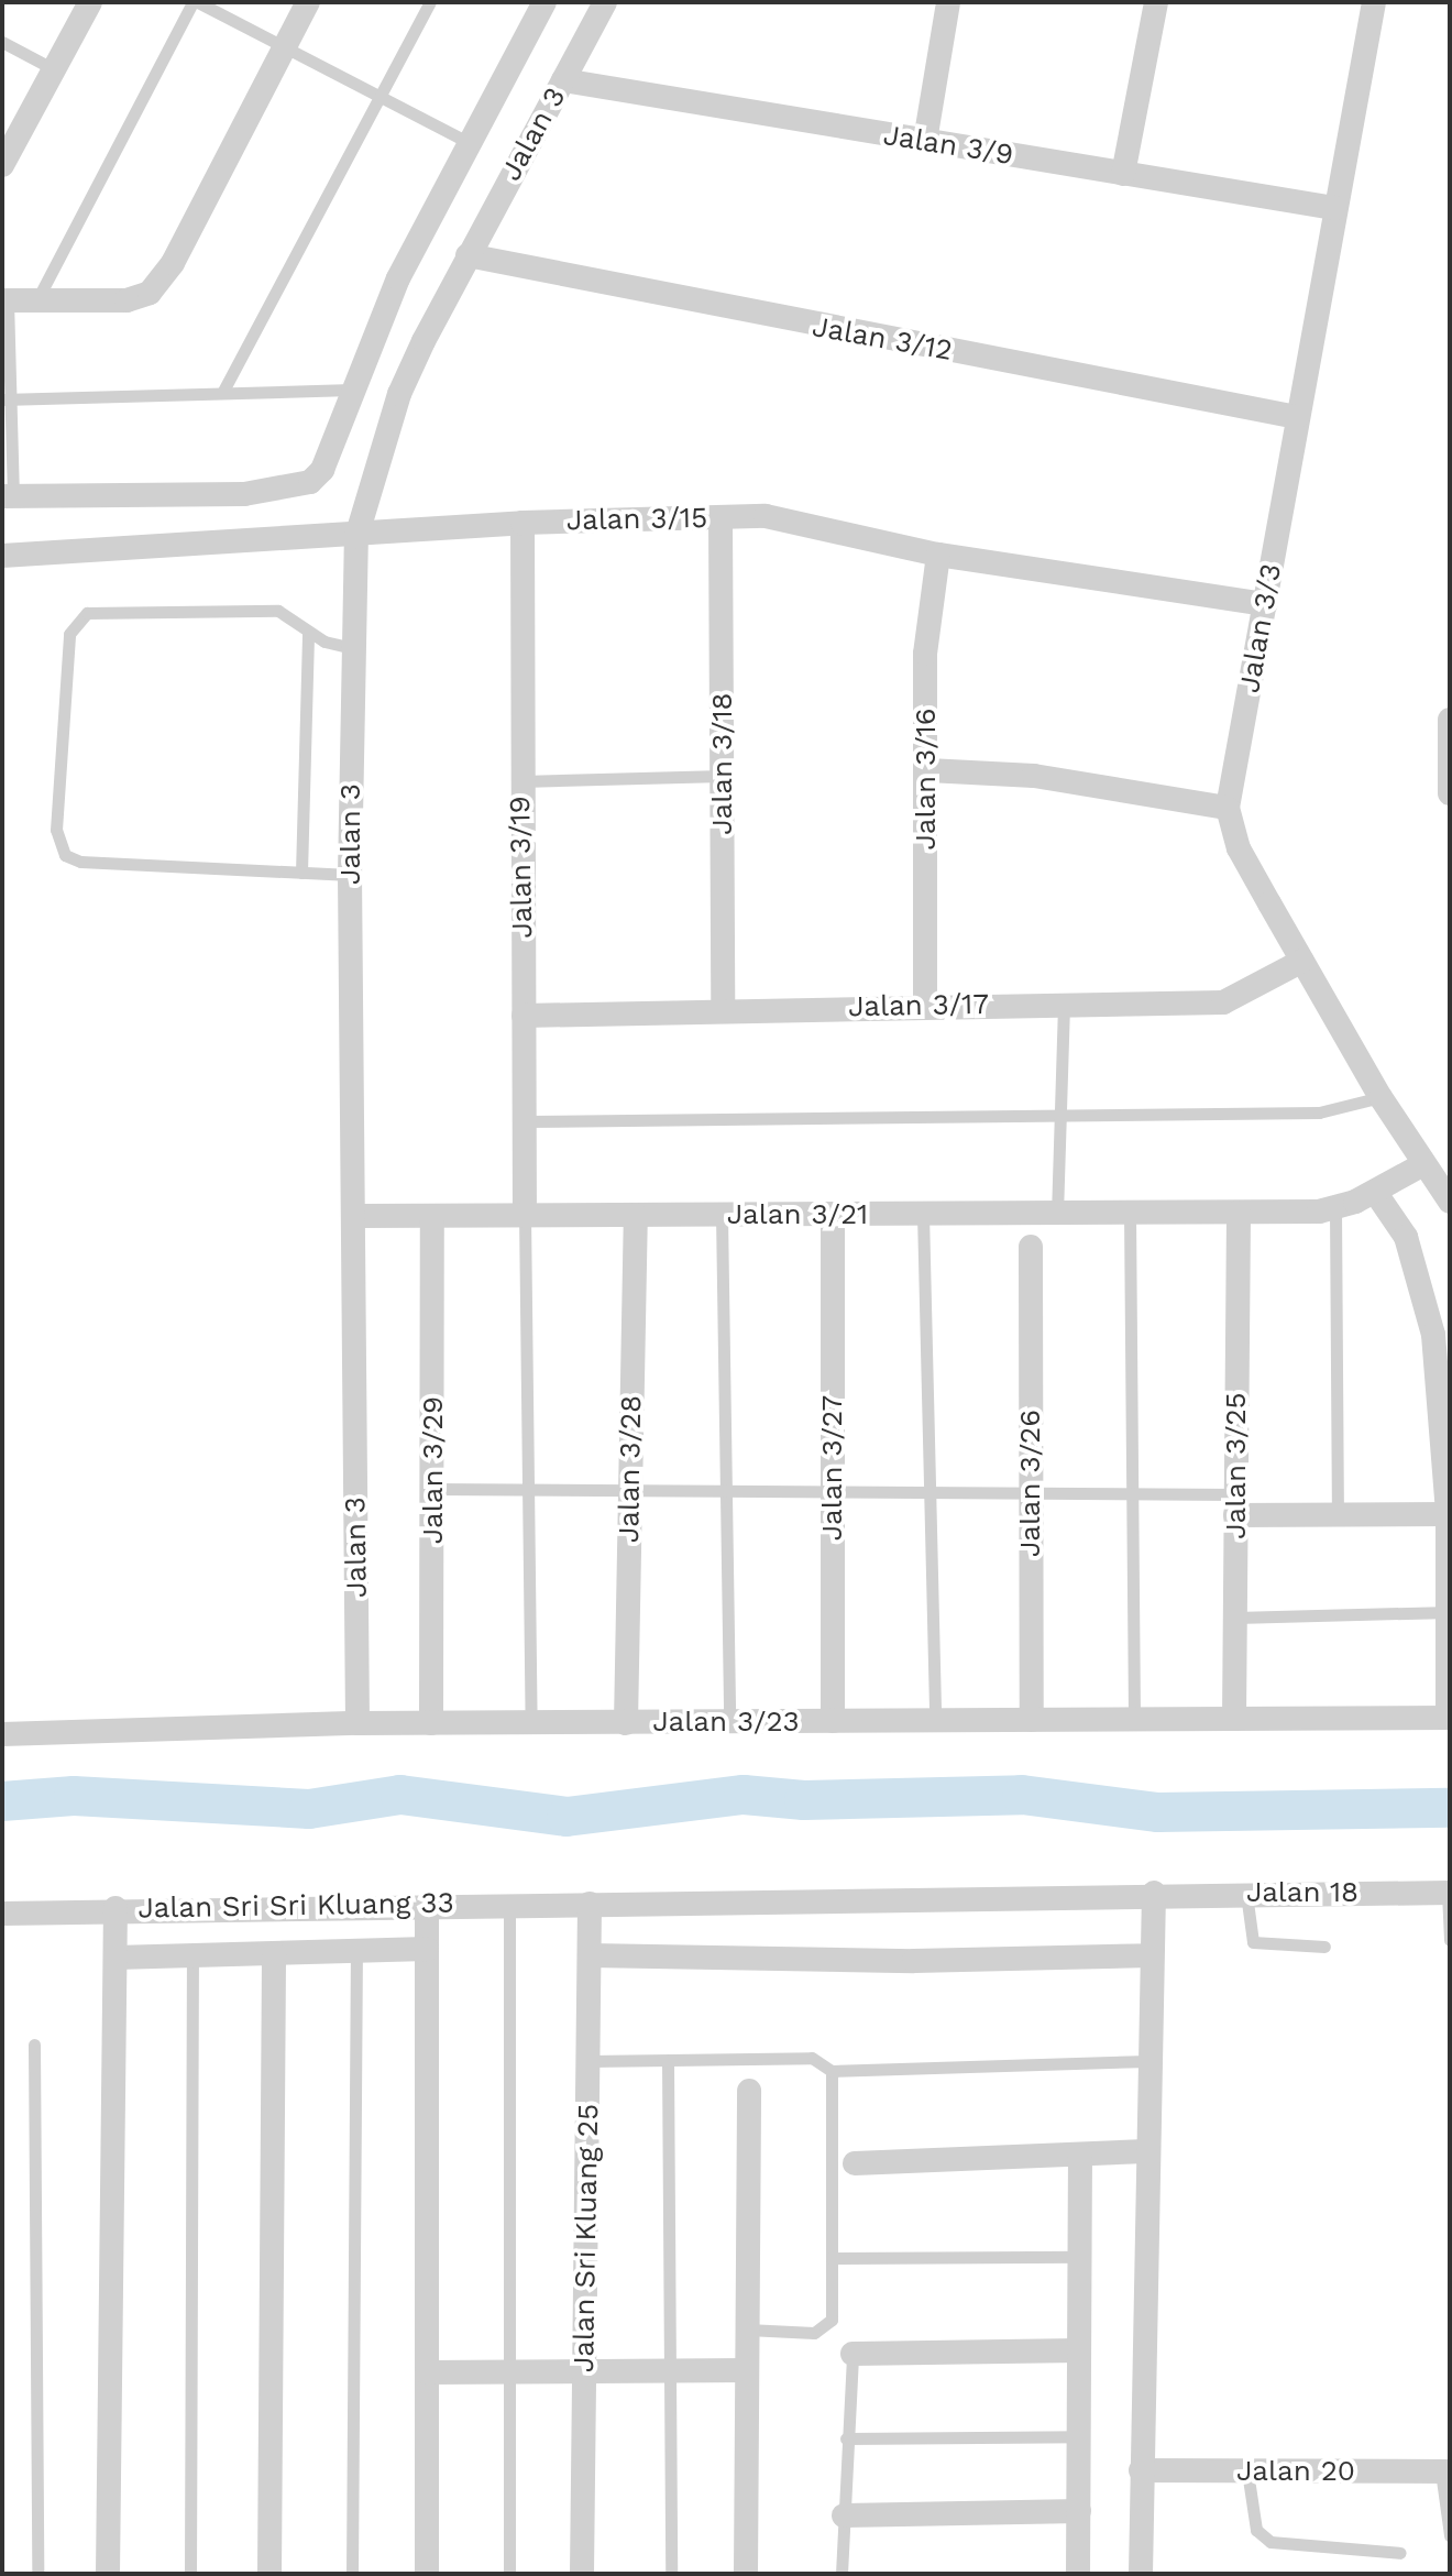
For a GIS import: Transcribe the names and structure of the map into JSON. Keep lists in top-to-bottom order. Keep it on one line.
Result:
{"streets":{"street":["Jalan 3","Jalan 3/9","Jalan 3/12","Jalan 3/15","Jalan 3/3","Jalan 3/18","Jalan 3/16","Jalan 3/19","Jalan 3/17","Jalan 3/21","Jalan 3/25","Jalan 3/27","Jalan 3/28","Jalan 3/29","Jalan 3/26","Jalan 3/23","Jalan 18","Jalan Sri Sri Kluang 33","Jalan Sri Kluang 25","Jalan 20"]},"crossings":[["Jalan 3","Jalan 3/9"],["Jalan 3","Jalan 3/12"],["Jalan 3","Jalan 3/15"],["Jalan 3","Jalan 3/21"],["Jalan 3","Jalan 3/23"],["Jalan 3/9","Jalan 3/3"],["Jalan 3/12","Jalan 3/3"],["Jalan 3/15","Jalan 3/3"],["Jalan 3/15","Jalan 3/18"],["Jalan 3/15","Jalan 3/16"],["Jalan 3/15","Jalan 3/19"],["Jalan 3/3","Jalan 3/17"],["Jalan 3/18","Jalan 3/17"],["Jalan 3/16","Jalan 3/17"],["Jalan 3/19","Jalan 3/17"],["Jalan 3/19","Jalan 3/21"],["Jalan 3/21","Jalan 3/25"],["Jalan 3/21","Jalan 3/27"],["Jalan 3/21","Jalan 3/28"],["Jalan 3/21","Jalan 3/29"],["Jalan 3/25","Jalan 3/23"],["Jalan 3/27","Jalan 3/23"],["Jalan 3/28","Jalan 3/23"],["Jalan 3/29","Jalan 3/23"],["Jalan 3/26","Jalan 3/23"],["Jalan 18","Jalan Sri Sri Kluang 33"],["Jalan 18","Jalan Sri Kluang 25"],["Jalan Sri Sri Kluang 33","Jalan Sri Kluang 25"]]}
